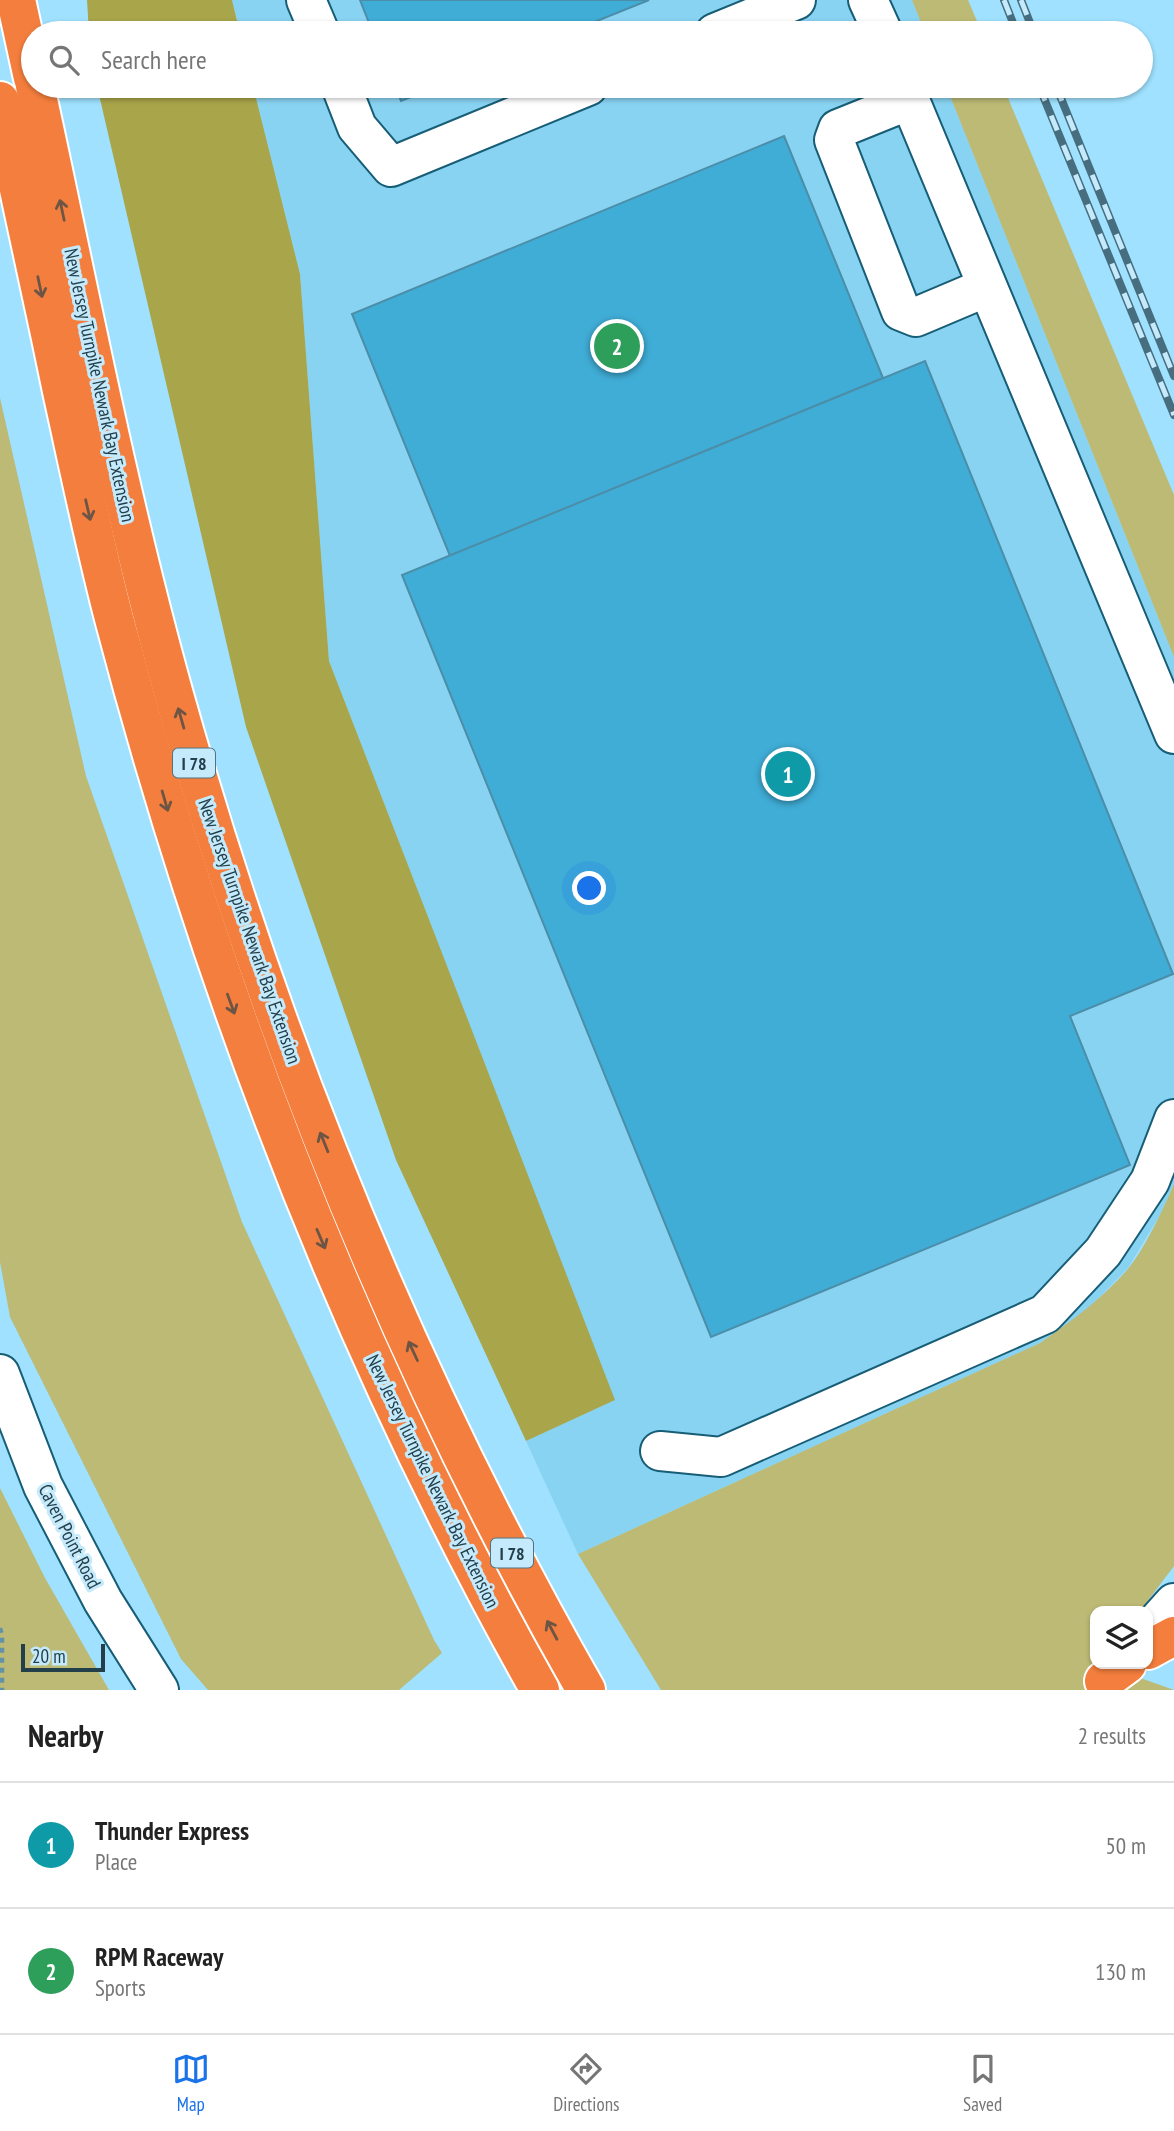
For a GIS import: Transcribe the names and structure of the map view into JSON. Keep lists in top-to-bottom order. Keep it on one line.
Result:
{"streets":{"highway":["New Jersey Turnpike Newark Bay Extension","I 78"],"street":["Caven Point Road"]},"scale_bar":"20 m","page":{"search":"Search here","pins":["2","1"],"scale":"20 m","heading":["Nearby","2 results"],"list":[{"mark":"1","name":"Thunder Express","note":"Place","value":"50 m"},{"mark":"2","name":"RPM Raceway","note":"Sports","value":"130 m"}],"nav":["Map","Directions","Saved"]}}
